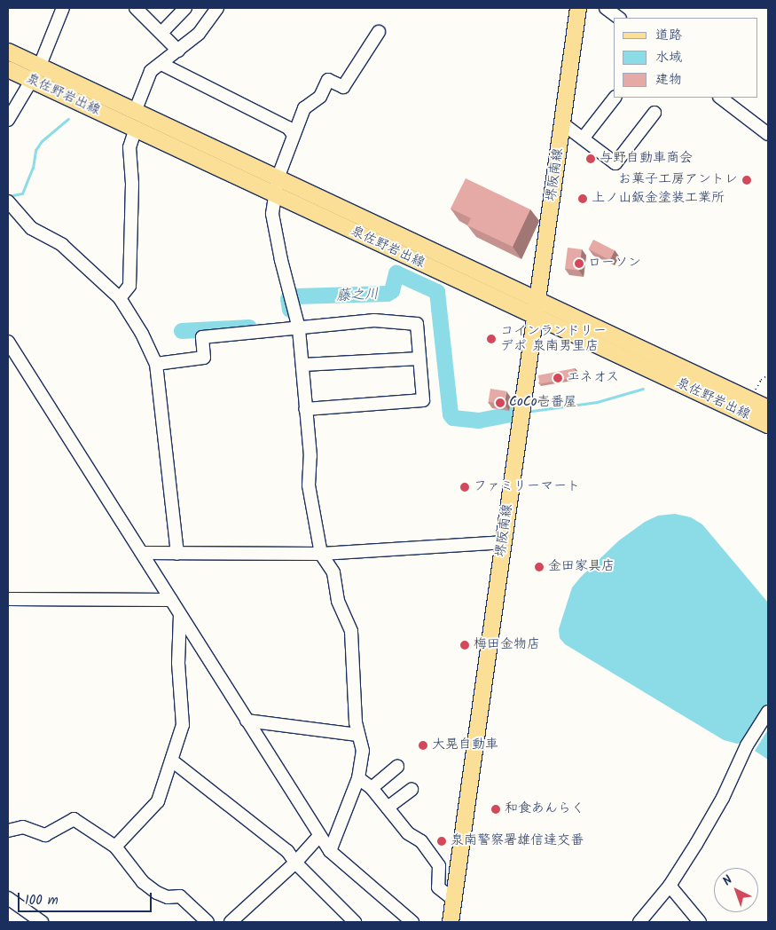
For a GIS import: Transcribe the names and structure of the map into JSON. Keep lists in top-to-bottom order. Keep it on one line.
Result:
{"streets":{"main road":["泉佐野岩出線","堺阪南線"]},"crossings":[["泉佐野岩出線","堺阪南線"]],"water":["藤之川"],"places":["与野自動車商会","お菓子工房アントレ","上ノ山鈑金塗装工業所","ローソン","コインランドリー デポ 泉南男里店","エネオス","CoCo壱番屋","ファミリーマート","金田家具店","梅田金物店","大晃自動車","和食あんらく","泉南警察署雄信達交番"],"legend":["道路","水域","建物"],"scale_bar":"100 m","north":"top left"}
